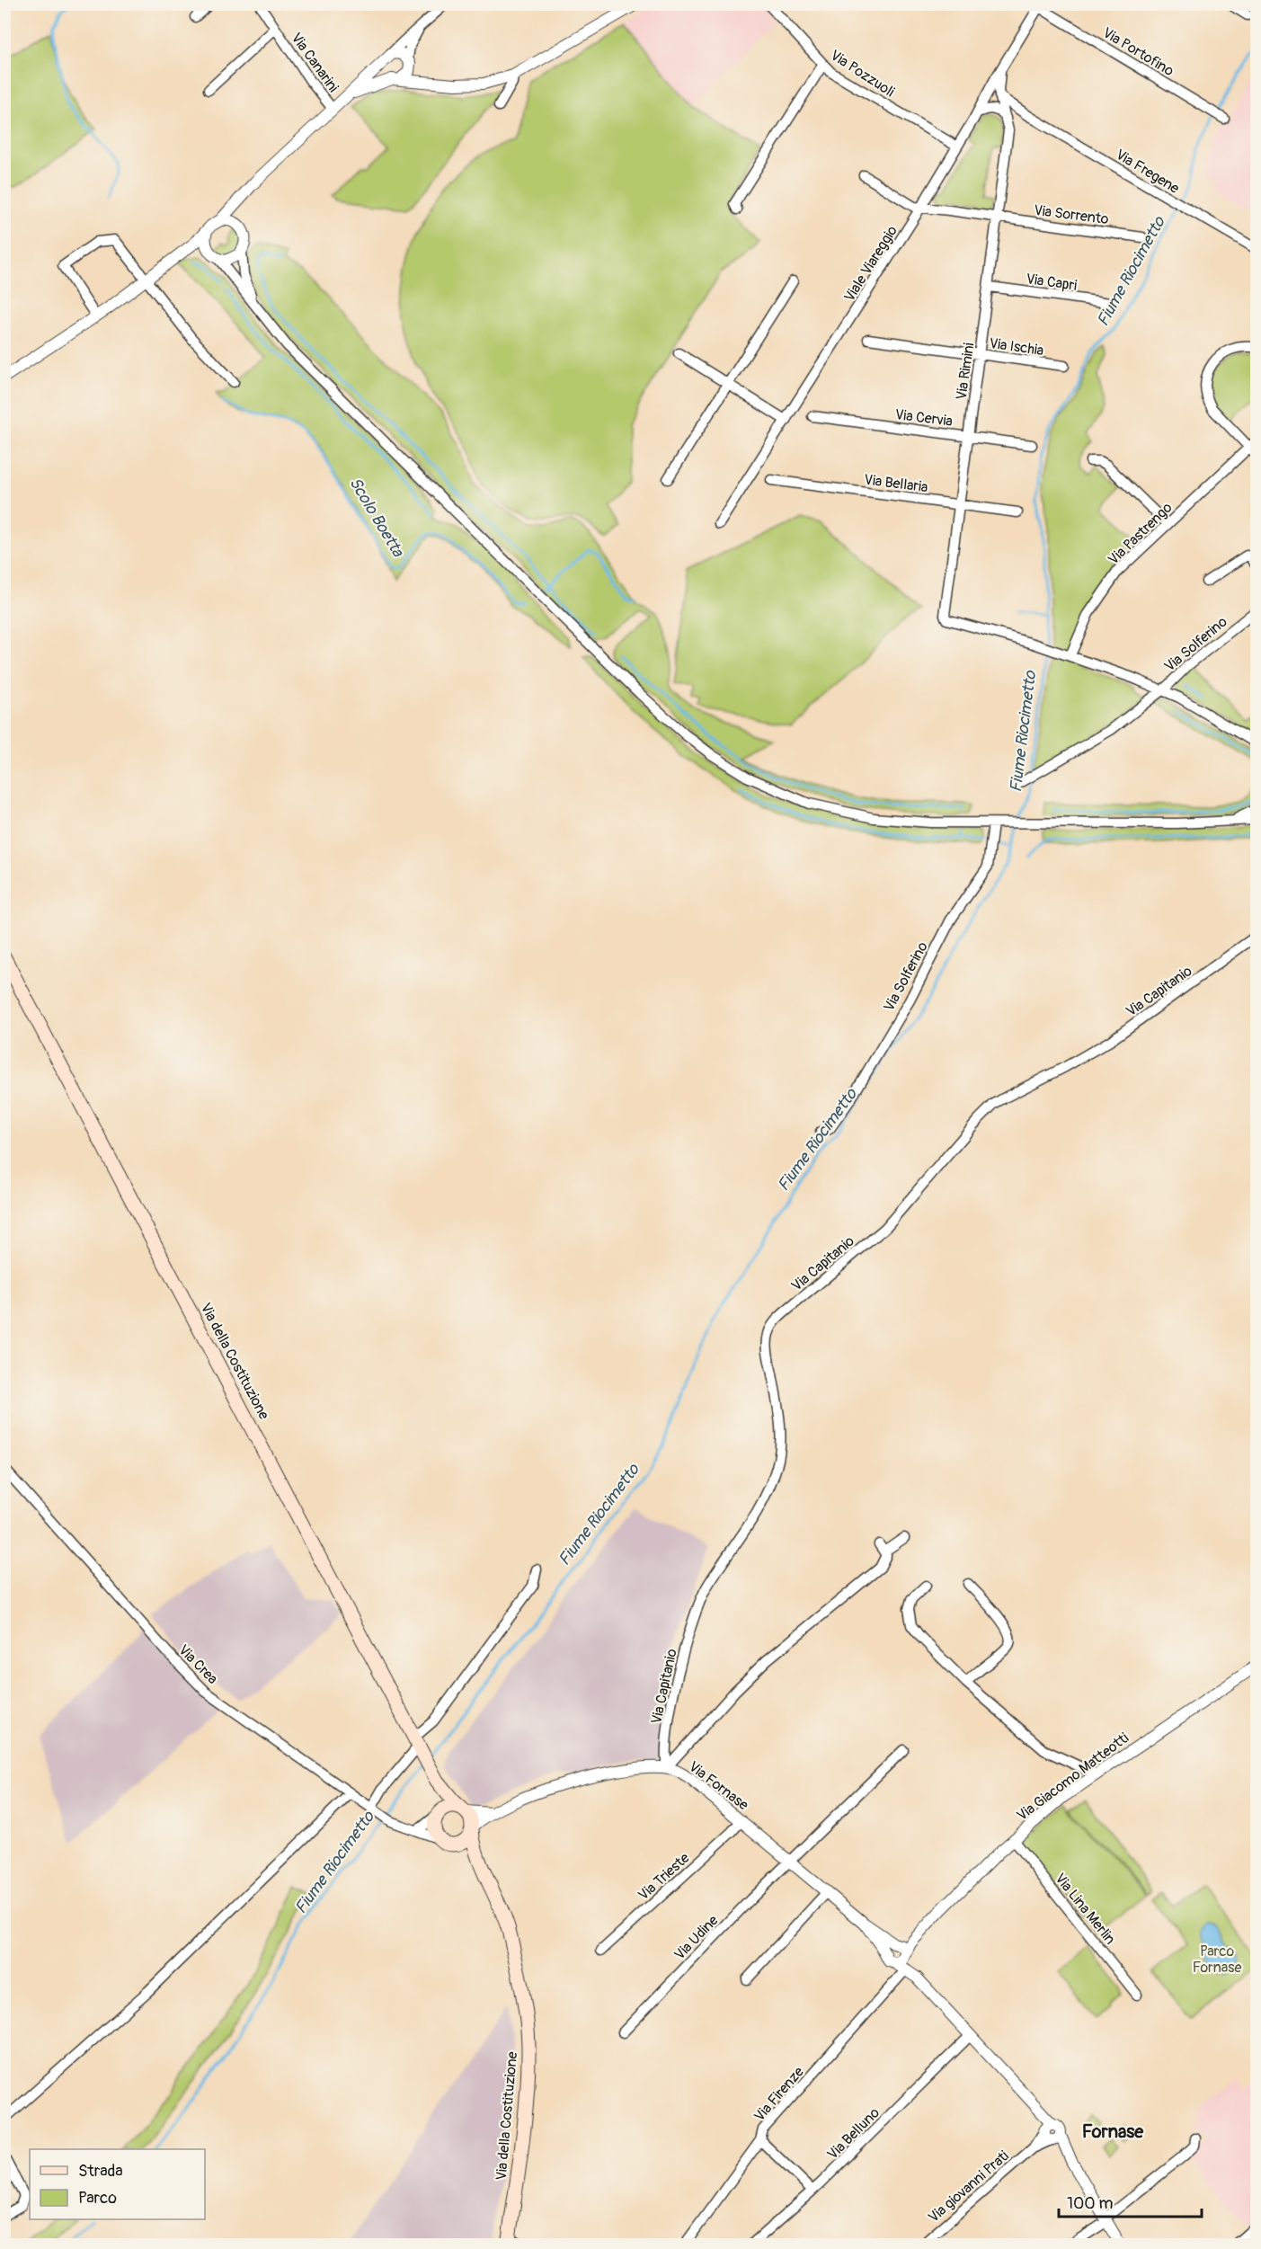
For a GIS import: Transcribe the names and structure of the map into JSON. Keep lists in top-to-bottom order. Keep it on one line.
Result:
{"streets":{"main road":["Via della Costituzione"],"street":["Via Portofino","Via Canarini","Via Pozzuoli","Via Fregene","Via Sorrento","Viale Viareggio","Via Capri","Via Ischia","Via Rimini","Via Cervia","Via Bellaria","Via Pastrengo","Via Solferino","Via Capitanio","Via Crea","Via Giacomo Matteotti","Via Fornase","Via Trieste","Via Lina Merlin","Via Udine","Via Firenze","Via Belluno","Via giovanni Prati"]},"crossings":[["Via Portofino","Viale Viareggio"],["Via Pozzuoli","Viale Viareggio"],["Via Fregene","Viale Viareggio"],["Via Fregene","Via Rimini"],["Via Sorrento","Viale Viareggio"],["Via Sorrento","Via Rimini"],["Viale Viareggio","Via Rimini"],["Via Capri","Via Rimini"],["Via Ischia","Via Rimini"],["Via Rimini","Via Cervia"],["Via Rimini","Via Bellaria"],["Via Rimini","Via Pastrengo"],["Via Capitanio","Via Fornase"],["Via della Costituzione","Via Crea"],["Via della Costituzione","Via Fornase"],["Via Crea","Via Fornase"],["Via Giacomo Matteotti","Via Fornase"],["Via Giacomo Matteotti","Via Lina Merlin"],["Via Fornase","Via Trieste"],["Via Fornase","Via Udine"],["Via Fornase","Via Firenze"],["Via Fornase","Via Belluno"],["Via Fornase","Via giovanni Prati"]],"districts":["Fornase"],"water":["Fiume Riocimetto","Scolo Boetta"],"parks":["Parco Fornase"],"legend":["Strada","Parco"],"scale_bar":"100 m"}
